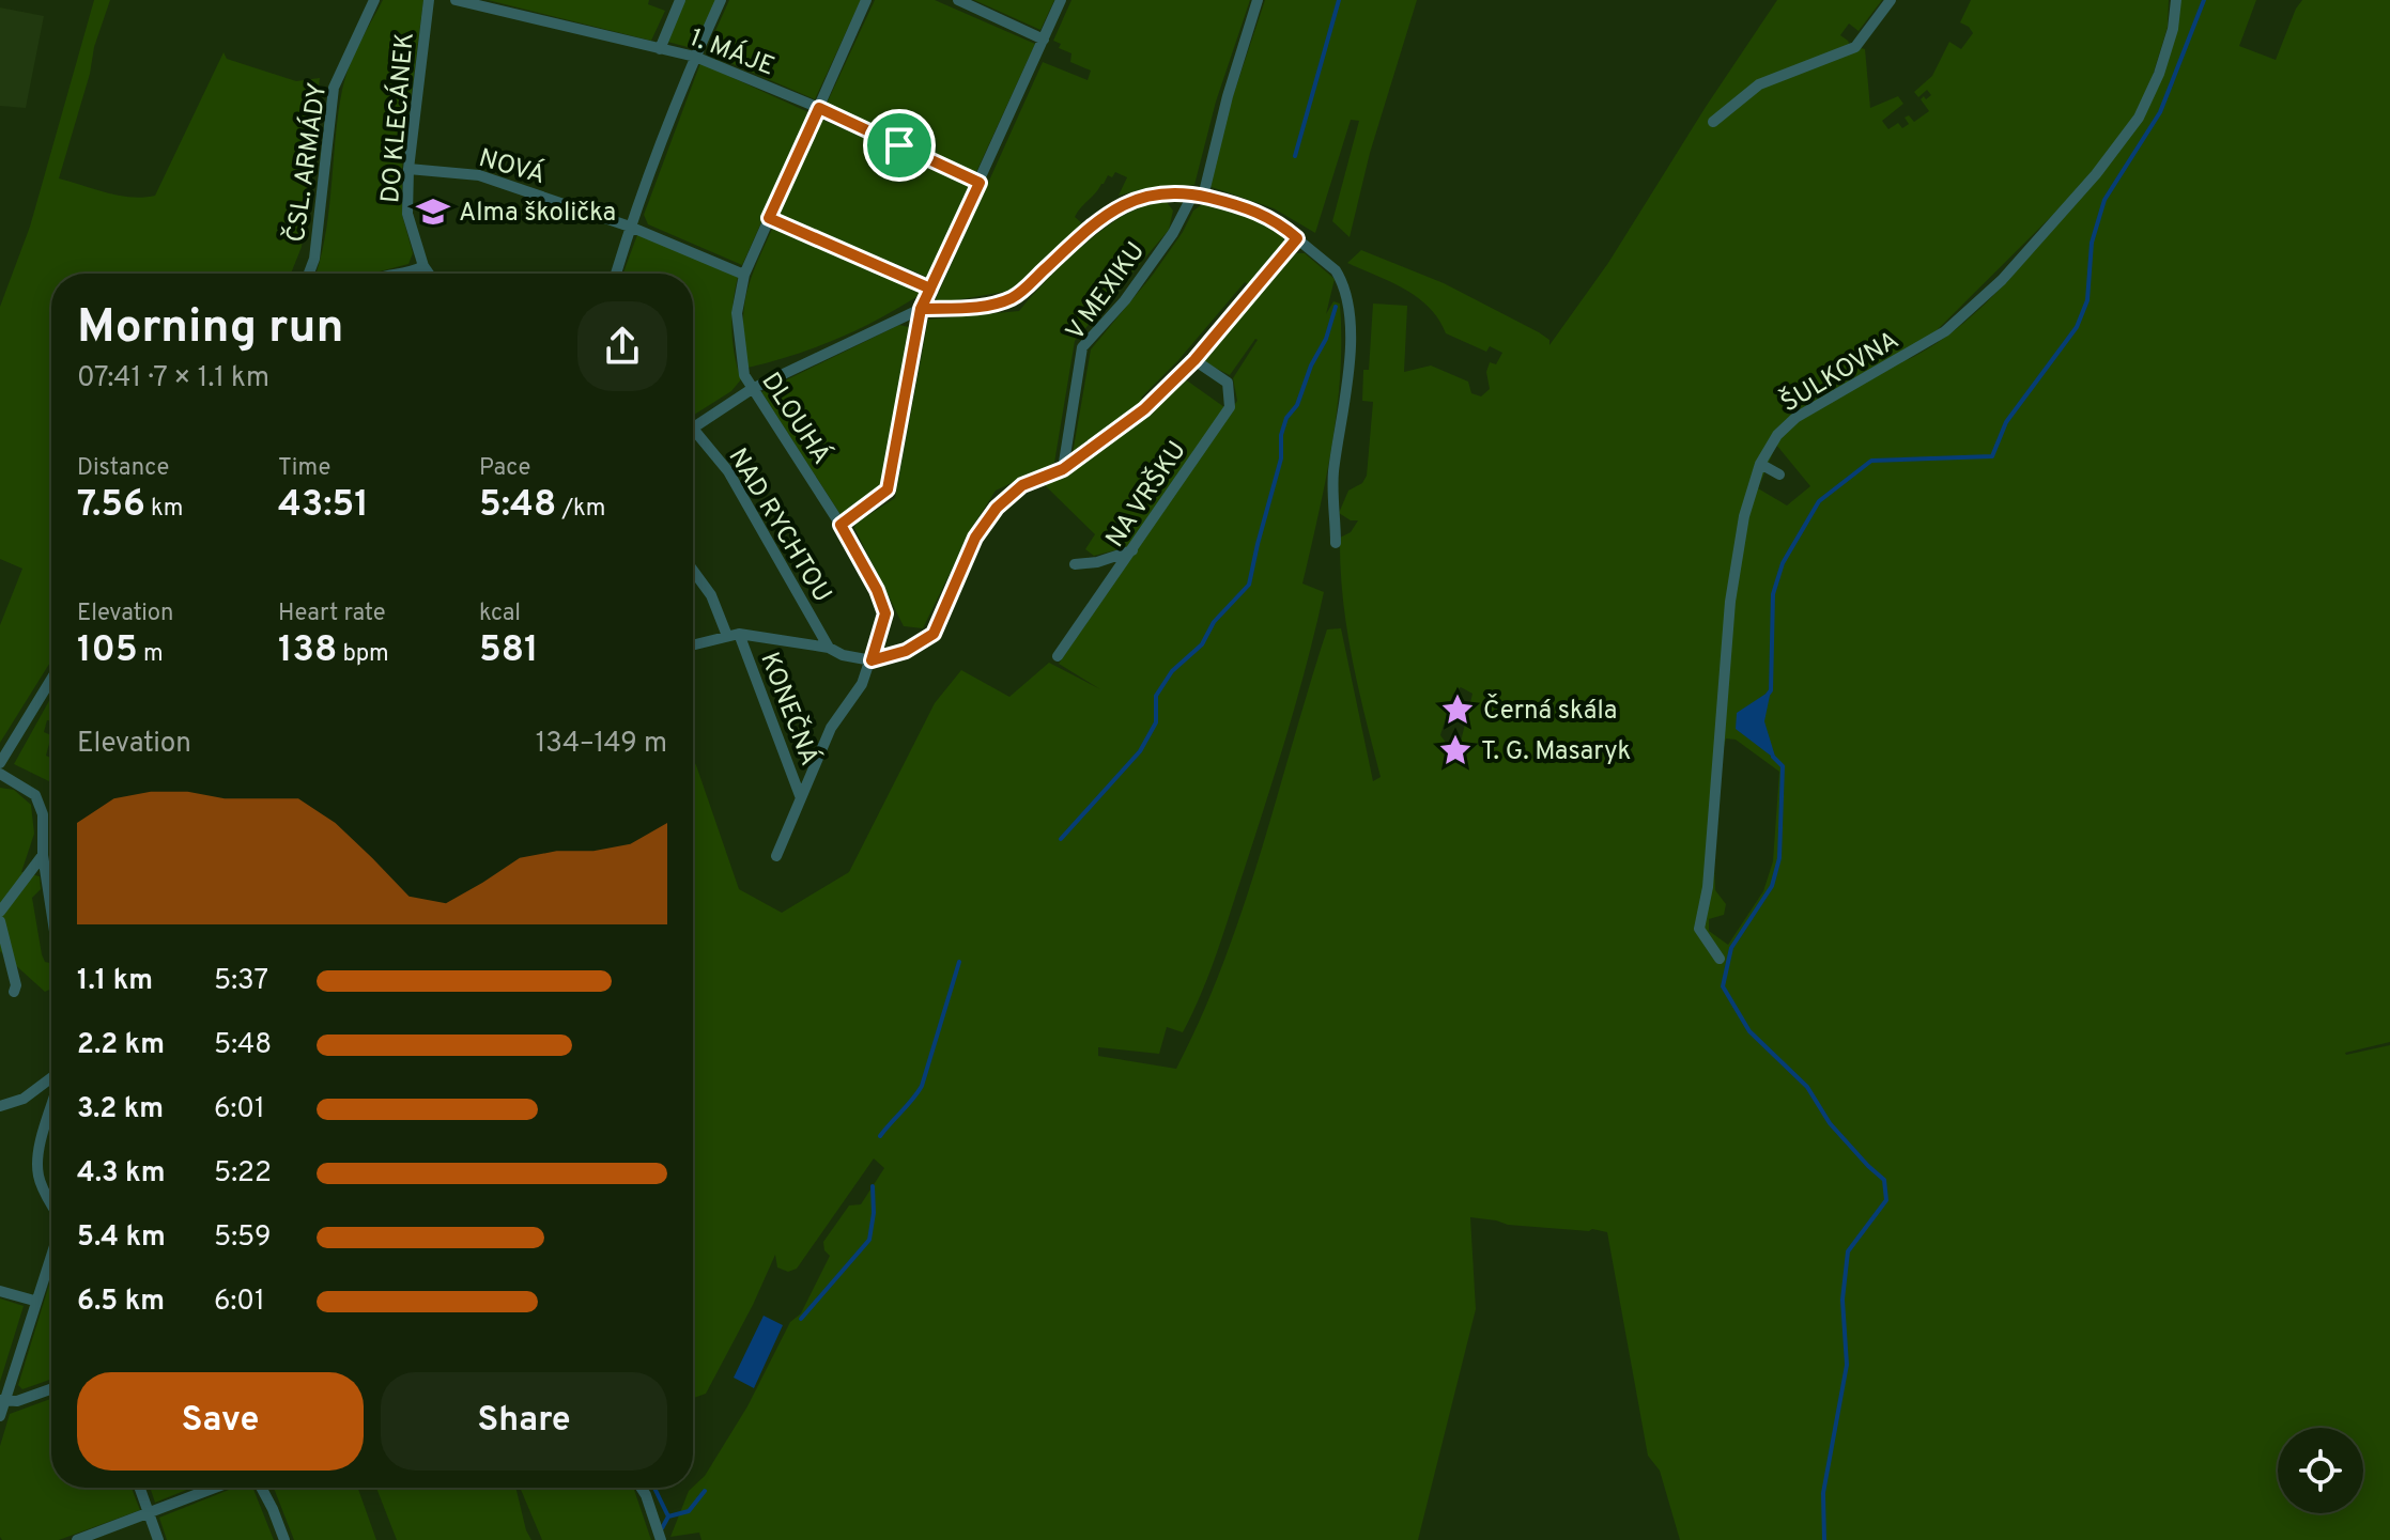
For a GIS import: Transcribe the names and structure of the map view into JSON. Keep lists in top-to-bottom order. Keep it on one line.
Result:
{"streets":{"street":["1. MÁJE","DO KLECÁNEK","ČSL. ARMÁDY","NOVÁ","V MEXIKU","ŠULKOVNA","DLOUHÁ","NA VRŠKU","NAD RYCHTOU","KONEČNÁ"]},"crossings":[["1. MÁJE","DLOUHÁ"],["DO KLECÁNEK","NOVÁ"],["NOVÁ","DLOUHÁ"],["V MEXIKU","NA VRŠKU"],["DLOUHÁ","NA VRŠKU"],["DLOUHÁ","KONEČNÁ"]],"places":{"school or university":["Alma školička"],"place":["Černá skála","T. G. Masaryk"]},"page":{"heading":["Morning run","07:41 · 7 × 1.1 km"],"stats":[["Distance","7.56 km"],["Time","43:51"],["Pace","5:48 /km"],["Elevation","105 m"],["Heart rate","138 bpm"],["kcal","581"]],"chart":["Elevation","134–149 m"],"list":[{"name":"1.1 km","note":"5:37"},{"name":"2.2 km","note":"5:48"},{"name":"3.2 km","note":"6:01"},{"name":"4.3 km","note":"5:22"},{"name":"5.4 km","note":"5:59"},{"name":"6.5 km","note":"6:01"}],"buttons":["Save","Share"]}}
